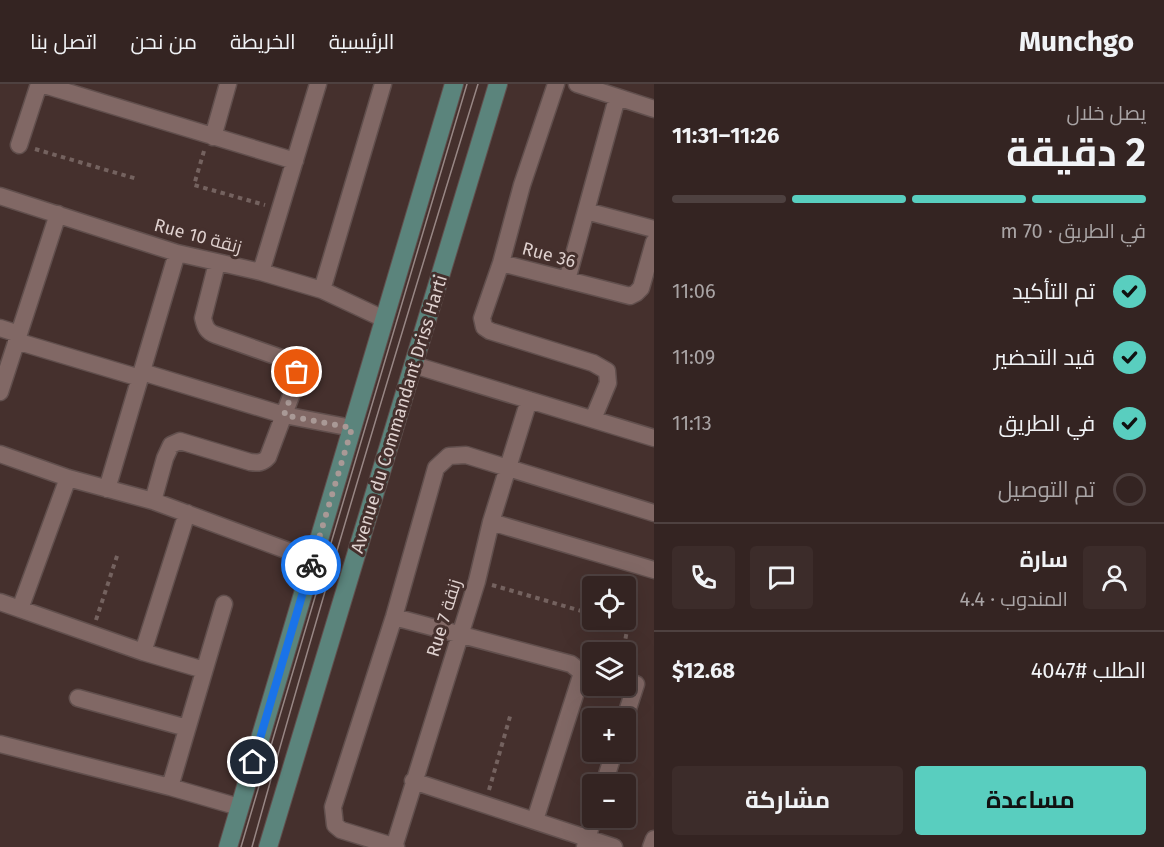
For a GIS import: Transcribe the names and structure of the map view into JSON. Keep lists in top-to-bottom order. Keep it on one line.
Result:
{"streets":{"main road":["Avenue du Commandant Driss Harti"],"street":["Rue 10 زنقة","Rue 36","Rue 7 زنقة"]},"page":{"header":"Munchgo","nav":["الرئيسية","الخريطة","من نحن","اتصل بنا"],"heading":["2 دقيقة","يصل خلال","11:26–11:31"],"panel":["سارة","المندوب · 4.4","الطلب #4047","$12.68"],"bar":"في الطريق · 70 m","list":[["تم التأكيد","11:06"],["قيد التحضير","11:09"],["في الطريق","11:13"],"تم التوصيل"],"map_buttons":["+","−"],"buttons":["مساعدة","مشاركة"]}}
